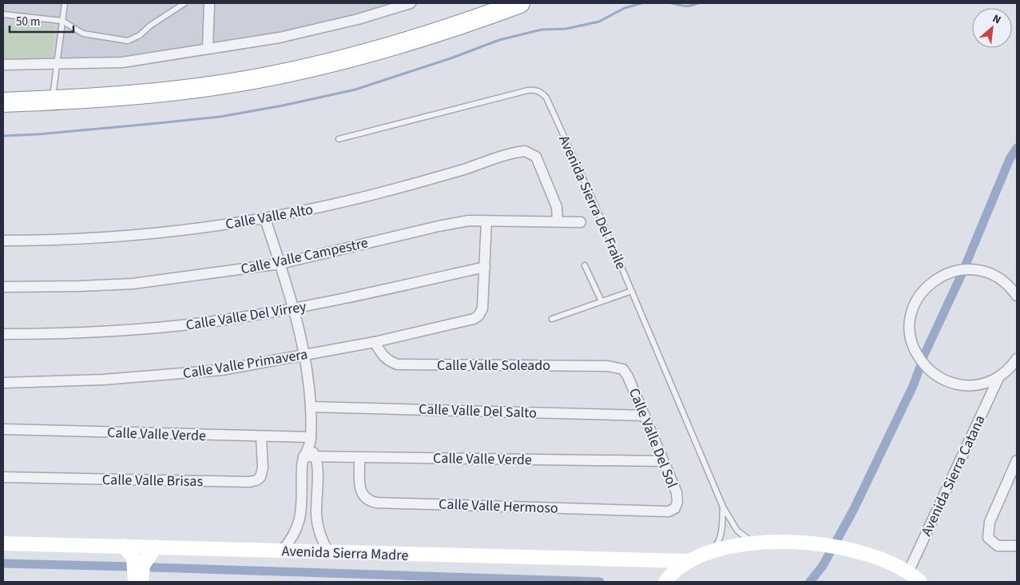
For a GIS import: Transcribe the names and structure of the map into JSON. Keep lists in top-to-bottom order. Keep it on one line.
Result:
{"streets":{"street":["Calle Valle Alto","Calle Valle Campestre","Calle Valle Del Virrey","Calle Valle Primavera","Calle Valle Soleado","Calle Valle Del Salto","Calle Valle Verde","Calle Valle Del Sol","Avenida Sierra Catana","Calle Valle Brisas","Calle Valle Hermoso","Avenida Sierra Madre"],"lane":["Avenida Sierra Del Fraile"]},"crossings":[["Avenida Sierra Del Fraile","Avenida Sierra Madre"],["Calle Valle Alto","Calle Valle Campestre"],["Calle Valle Del Virrey","Calle Valle Primavera"],["Calle Valle Primavera","Calle Valle Soleado"],["Calle Valle Soleado","Calle Valle Del Sol"],["Calle Valle Del Salto","Calle Valle Del Sol"],["Calle Valle Verde","Calle Valle Del Sol"],["Calle Valle Verde","Calle Valle Brisas"],["Calle Valle Verde","Calle Valle Hermoso"],["Calle Valle Del Sol","Calle Valle Hermoso"],["Avenida Sierra Catana","Avenida Sierra Madre"]],"scale_bar":"50 m","north":"top right"}
